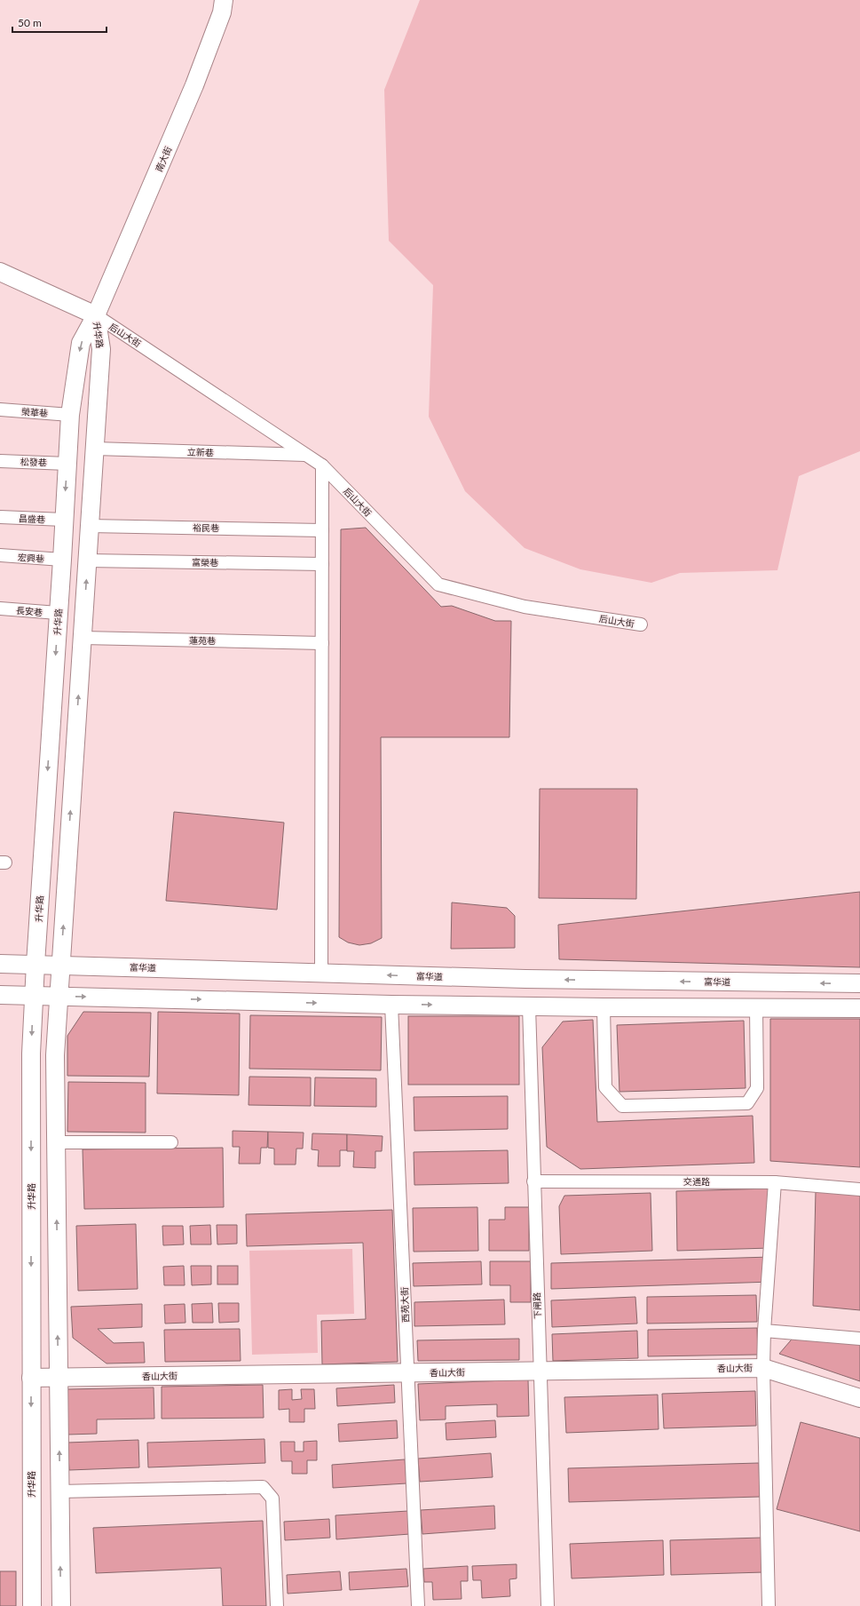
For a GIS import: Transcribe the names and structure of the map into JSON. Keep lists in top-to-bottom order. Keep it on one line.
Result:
{"streets":{"main road":["南大街","升华路","富华道","香山大街"],"street":["后山大街","榮華巷","立新巷","松發巷","昌盛巷","裕民巷","宏興巷","富榮巷","長安巷","蓮苑巷","交通路","西苑大街","下闸路"]},"crossings":[["南大街","升华路"],["南大街","后山大街"],["升华路","后山大街"],["升华路","榮華巷"],["升华路","立新巷"],["升华路","松發巷"],["升华路","昌盛巷"],["升华路","裕民巷"],["升华路","宏興巷"],["升华路","富榮巷"],["升华路","長安巷"],["升华路","蓮苑巷"],["升华路","富华道"],["升华路","香山大街"],["后山大街","立新巷"],["交通路","下闸路"],["西苑大街","香山大街"],["下闸路","香山大街"]],"scale_bar":"50 m"}
